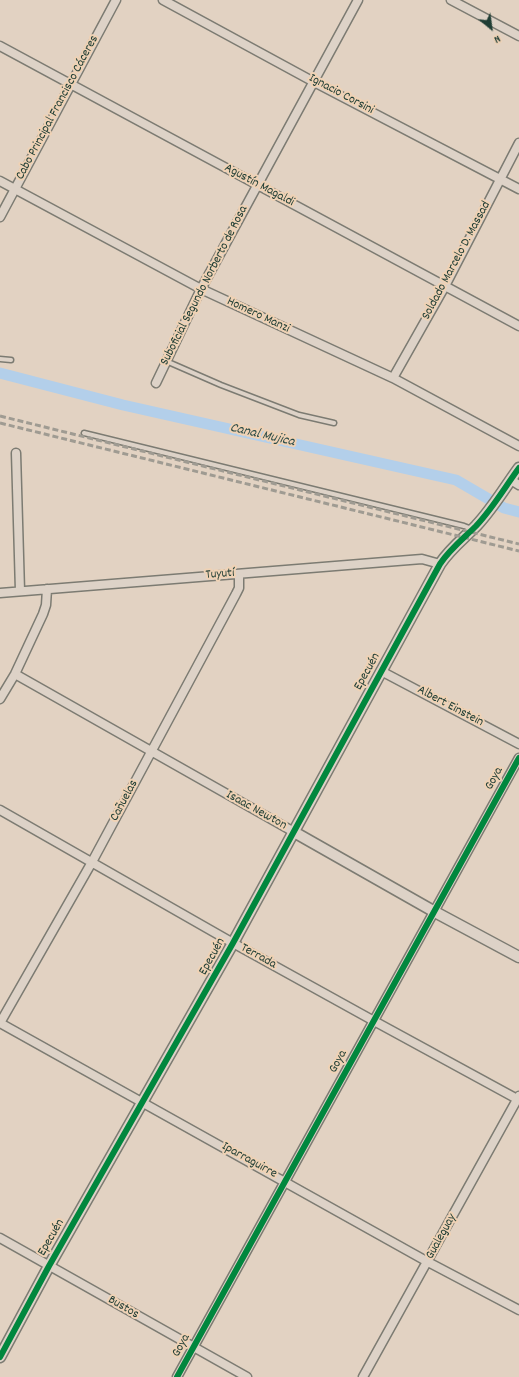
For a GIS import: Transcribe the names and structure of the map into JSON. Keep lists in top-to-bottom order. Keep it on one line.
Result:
{"streets":{"street":["Ignacio Corsini","Cabo Principal Francisco Cáceres","Agustín Magaldi","Soldado Marcelo D. Massad","Suboficial Segundo Norberto de Rosa","Homero Manzi","Tuyutí","Epecuén","Albert Einstein","Goya","Cañuelas","Isaac Newton","Terrada","Iparraguirre","Gualeguay","Bustos"]},"crossings":[["Ignacio Corsini","Soldado Marcelo D. Massad"],["Ignacio Corsini","Suboficial Segundo Norberto de Rosa"],["Cabo Principal Francisco Cáceres","Agustín Magaldi"],["Cabo Principal Francisco Cáceres","Homero Manzi"],["Agustín Magaldi","Soldado Marcelo D. Massad"],["Agustín Magaldi","Suboficial Segundo Norberto de Rosa"],["Soldado Marcelo D. Massad","Homero Manzi"],["Suboficial Segundo Norberto de Rosa","Homero Manzi"],["Tuyutí","Epecuén"],["Tuyutí","Cañuelas"],["Epecuén","Albert Einstein"],["Epecuén","Isaac Newton"],["Epecuén","Terrada"],["Epecuén","Iparraguirre"],["Epecuén","Bustos"],["Goya","Isaac Newton"],["Goya","Terrada"],["Goya","Iparraguirre"],["Goya","Bustos"],["Cañuelas","Isaac Newton"],["Cañuelas","Terrada"],["Cañuelas","Iparraguirre"],["Terrada","Gualeguay"],["Iparraguirre","Gualeguay"]],"water":["Canal Mujica"],"north":"bottom right"}
